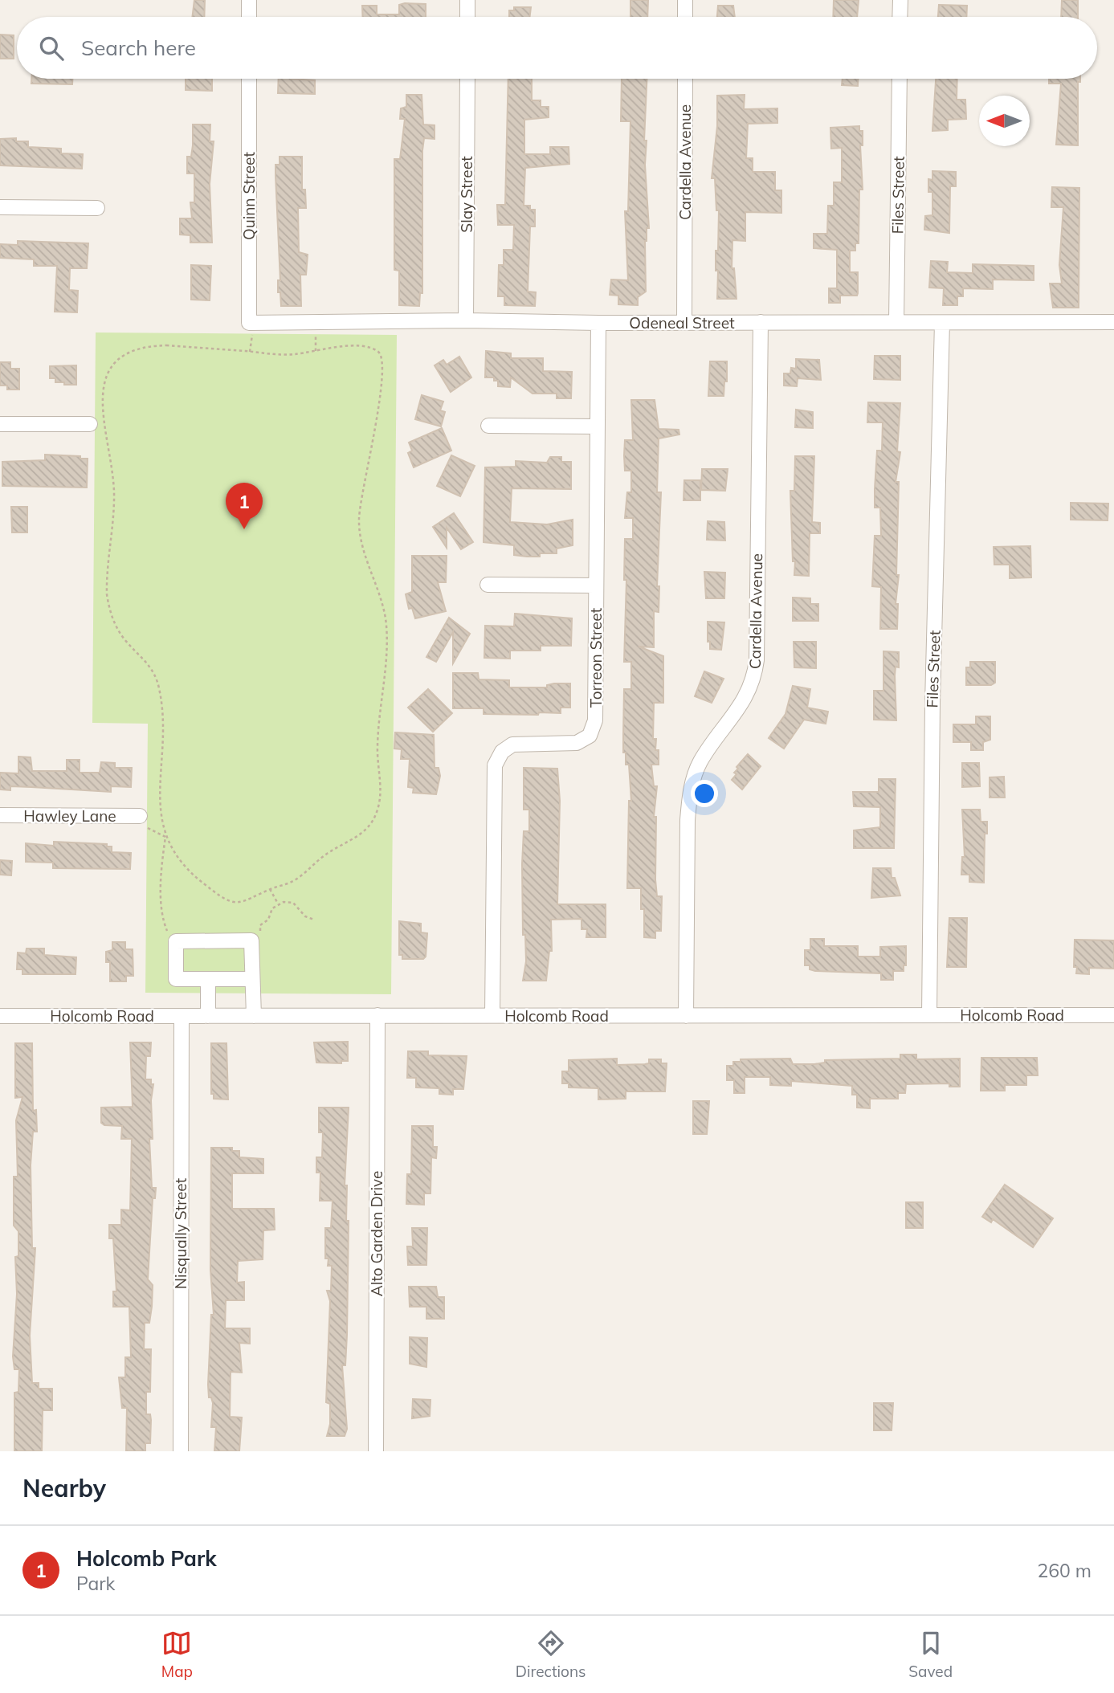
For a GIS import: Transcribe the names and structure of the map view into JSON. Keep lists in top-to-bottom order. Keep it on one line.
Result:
{"streets":{"street":["Cardella Avenue","Slay Street","Files Street","Quinn Street","Odeneal Street","Torreon Street","Hawley Lane","Holcomb Road","Nisqually Street","Alto Garden Drive"]},"crossings":[["Cardella Avenue","Odeneal Street"],["Cardella Avenue","Holcomb Road"],["Slay Street","Odeneal Street"],["Files Street","Odeneal Street"],["Files Street","Holcomb Road"],["Quinn Street","Odeneal Street"],["Odeneal Street","Torreon Street"],["Torreon Street","Holcomb Road"],["Holcomb Road","Nisqually Street"],["Holcomb Road","Alto Garden Drive"]],"north":"left","page":{"search":"Search here","pins":"1","heading":"Nearby","list":[{"mark":"1","name":"Holcomb Park","note":"Park","value":"260 m"}],"nav":["Map","Directions","Saved"]}}
